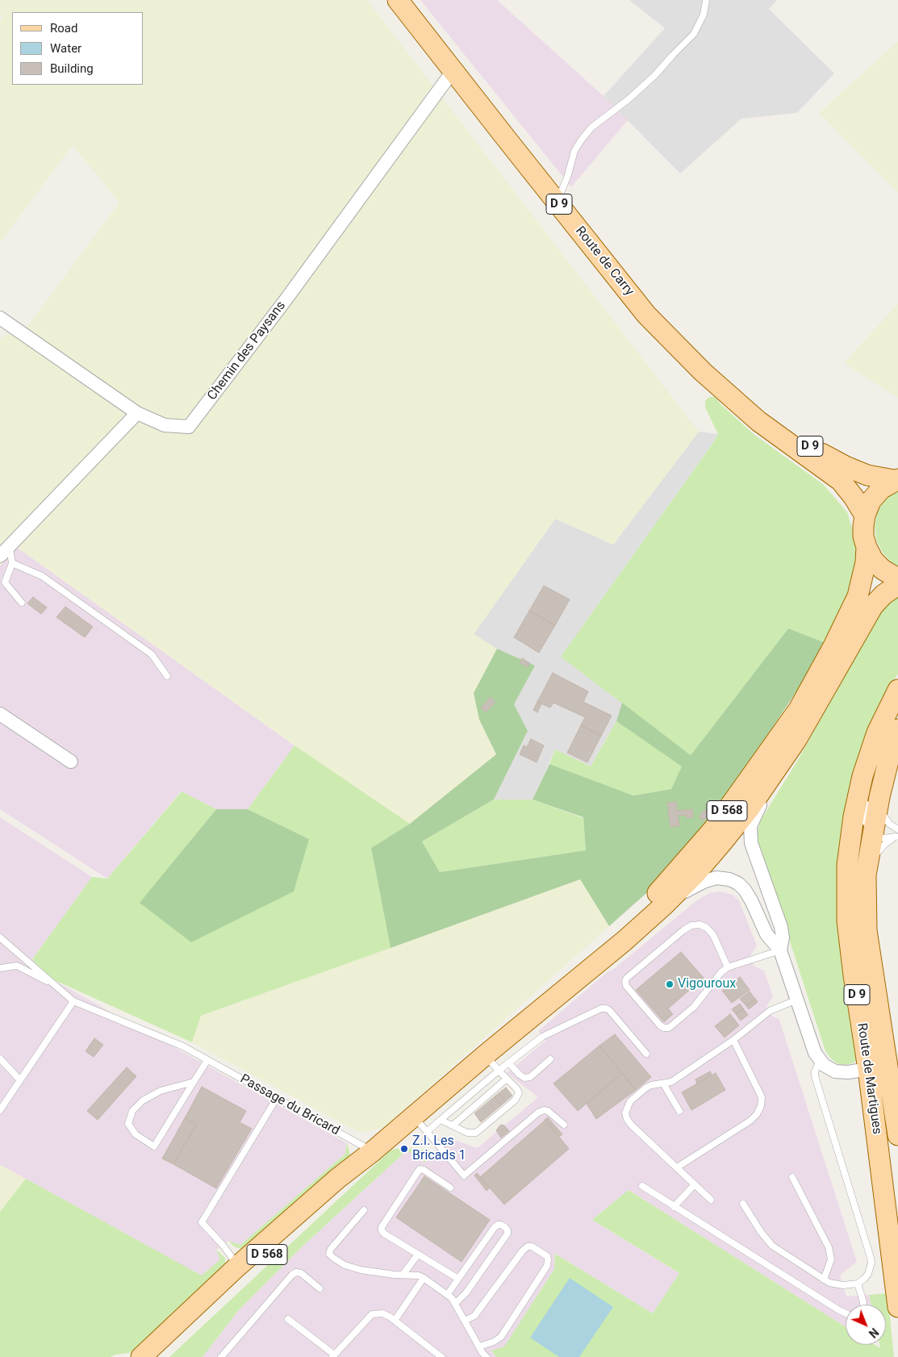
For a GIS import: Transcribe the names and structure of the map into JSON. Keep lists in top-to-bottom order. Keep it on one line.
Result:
{"streets":{"main road":["D 9","Route de Carry","D 568","Route de Martigues"],"street":["Chemin des Paysans"],"lane":["Passage du Bricard"]},"crossings":[["Route de Carry","Chemin des Paysans"],["D 568","Passage du Bricard"]],"places":["Vigouroux","Z.I. Les Bricads 1"],"legend":["Road","Water","Building"],"north":"bottom right"}
